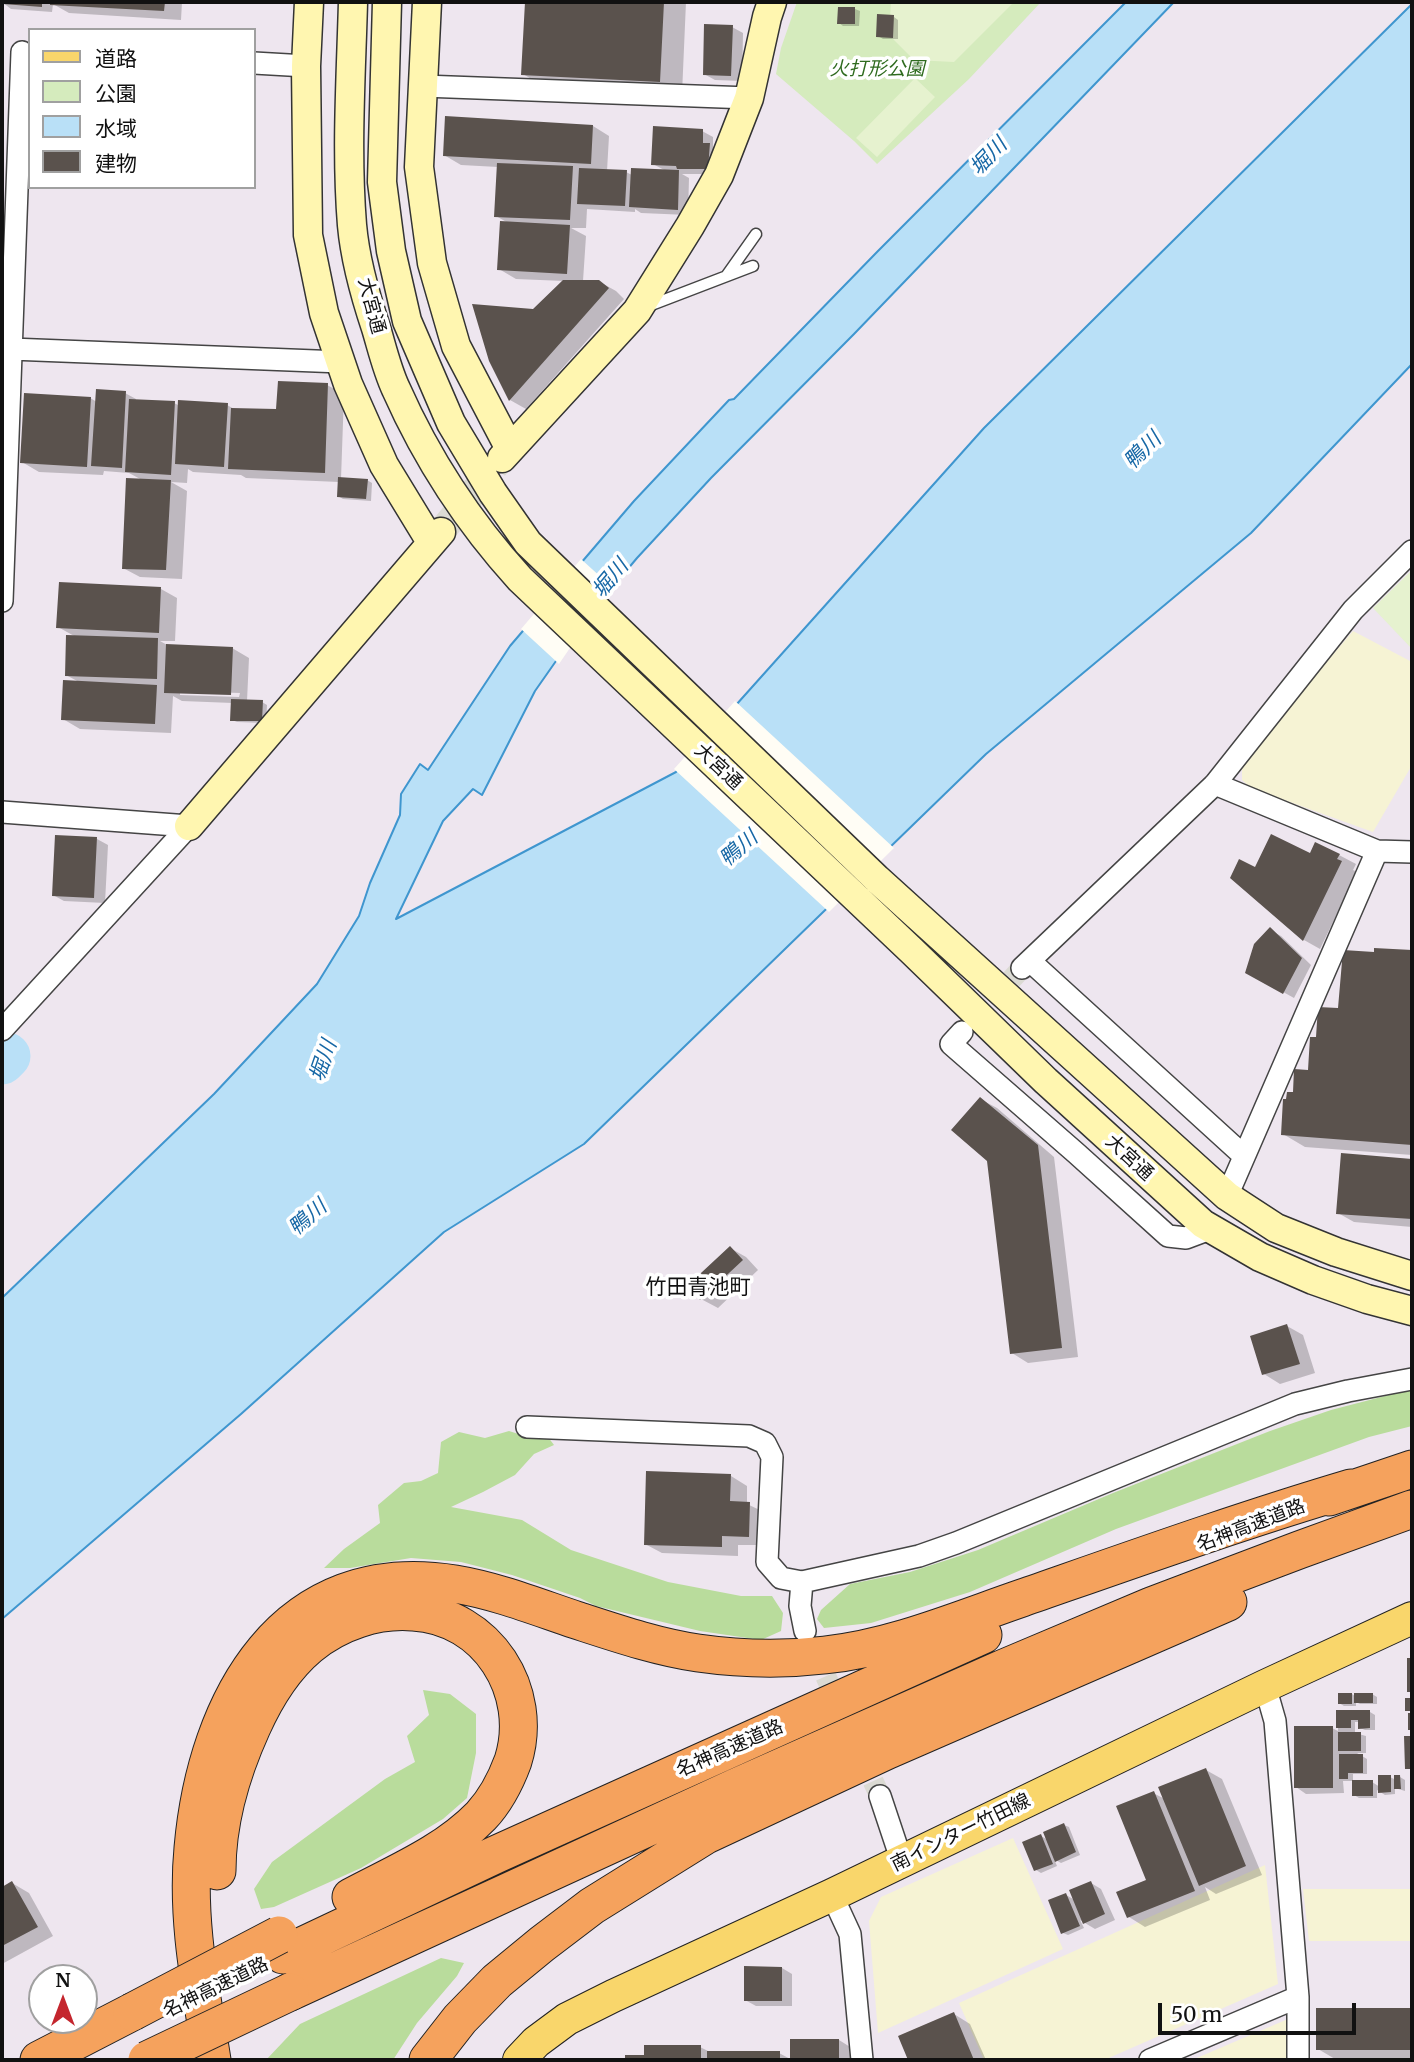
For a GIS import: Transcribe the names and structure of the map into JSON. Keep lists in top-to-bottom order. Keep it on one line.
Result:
{"streets":{"highway":["名神高速道路"],"main road":["南インター竹田線"],"street":["大宮通"]},"districts":["竹田青池町"],"water":["堀川","鴨川"],"parks":["火打形公園"],"legend":["道路","公園","水域","建物"],"scale_bar":"50 m","north":"top"}
